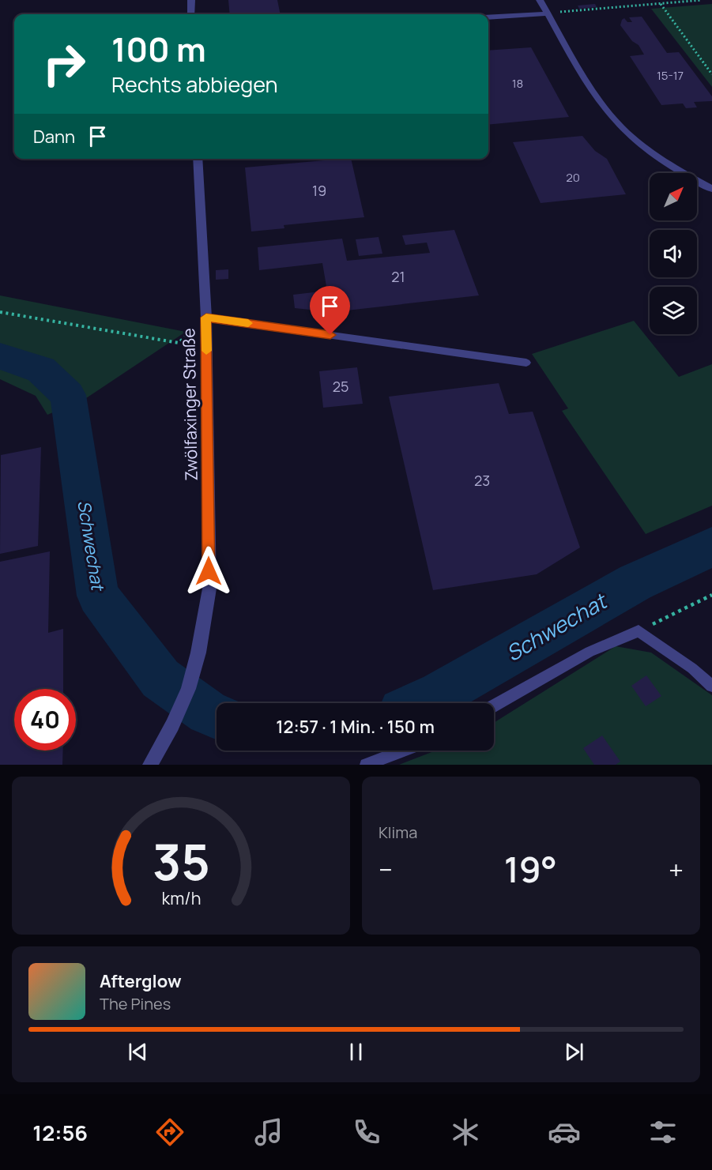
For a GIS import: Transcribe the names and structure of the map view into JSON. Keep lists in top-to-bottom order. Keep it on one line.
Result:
{"streets":{"street":["Zwölfaxinger Straße"]},"water":["Schwechat"],"house_numbers":["15-17","18","20","19","21","25","23"],"north":"top right","page":{"turn":["100 m","Rechts abbiegen"],"then":"Dann","limit":"40","trip":"12:57 · 1 Min. · 150 m","tile":"Klima","heat":["−","19°","+"],"song":["Afterglow","The Pines"],"tabs":"12:56","gauge":["35","km/h"]}}
